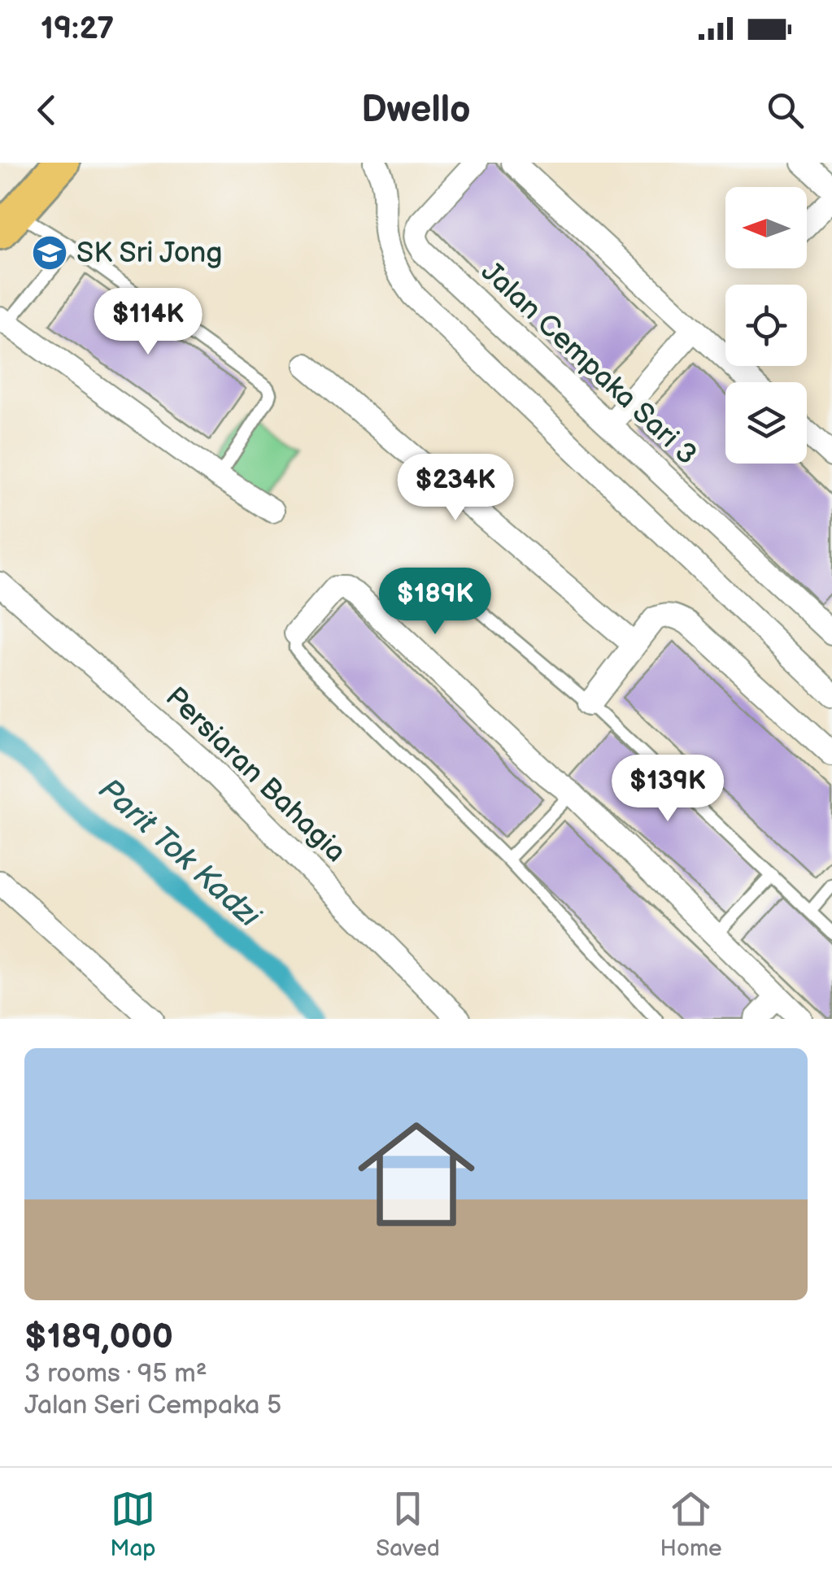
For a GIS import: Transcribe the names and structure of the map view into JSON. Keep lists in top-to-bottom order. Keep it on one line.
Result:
{"streets":{"street":["Jalan Cempaka Sari 3","Persiaran Bahagia"]},"water":["Parit Tok Kadzi"],"places":{"school or university":["SK Sri Jong"]},"north":"left","page":{"status":"19:27","header":"Dwello","price":["$114K","$234K","$189K","$139K"],"list":[{"name":"$189,000","note":"3 rooms · 95 m² · Jalan Seri Cempaka 5"}],"tabs":["Map","Saved","Home"]}}
